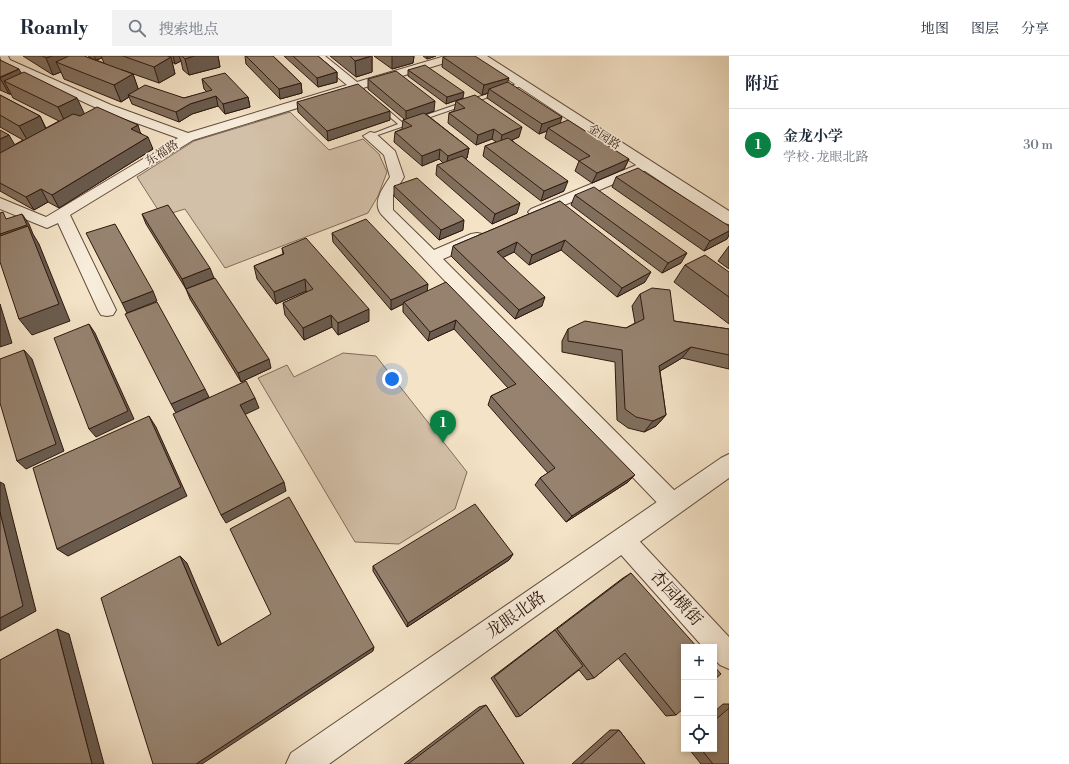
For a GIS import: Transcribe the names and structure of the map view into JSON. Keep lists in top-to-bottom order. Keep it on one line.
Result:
{"streets":{"street":["金园路","东福路","杏园横街","龙眼北路"]},"crossings":[["杏园横街","龙眼北路"]],"page":{"header":"Roamly","search":"搜索地点","nav":["地图","图层","分享"],"heading":"附近","list":[{"mark":"1","name":"金龙小学","note":"学校 · 龙眼北路","value":"30 m"}],"pins":"1","map_buttons":["+","−"]}}
